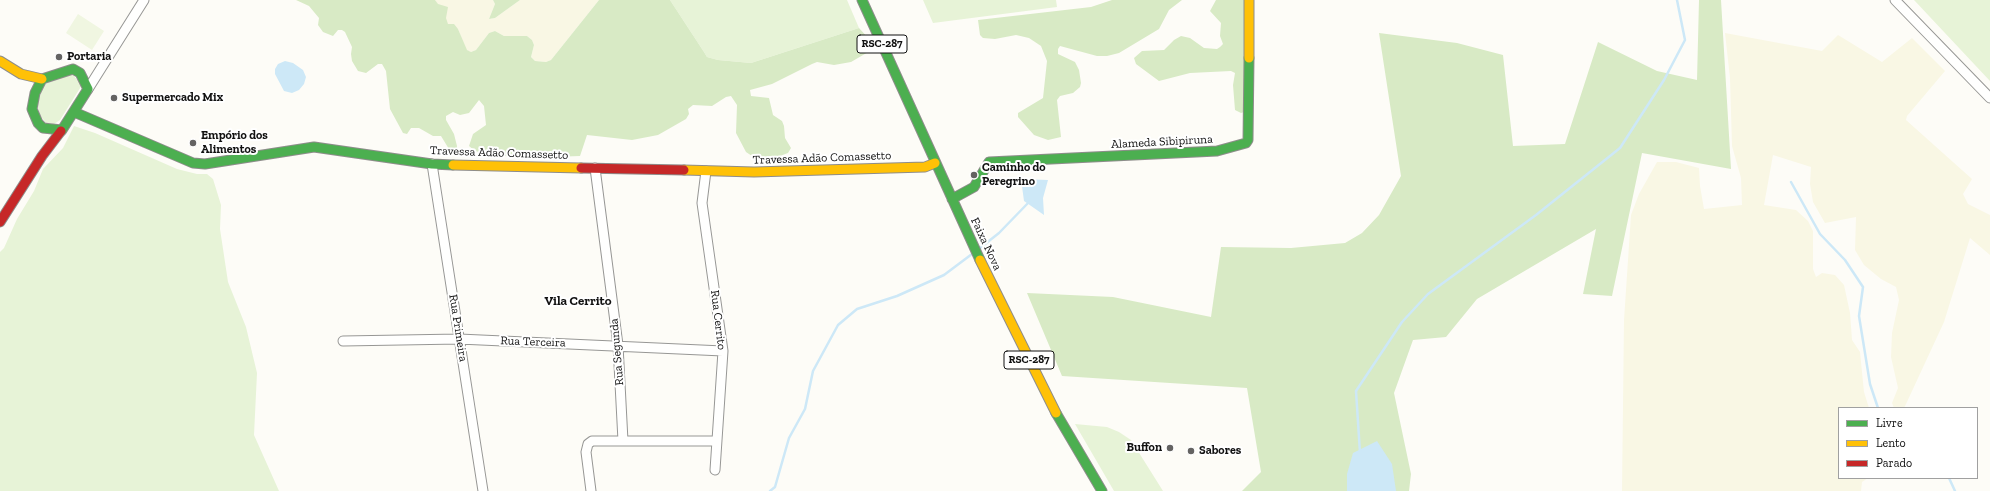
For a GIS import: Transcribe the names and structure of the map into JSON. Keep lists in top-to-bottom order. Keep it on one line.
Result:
{"streets":{"main road":["RSC-287","Alameda Sibipiruna","Travessa Adão Comassetto","Faixa Nova"],"street":["Rua Cerrito","Rua Primeira","Rua Terceira","Rua Segunda"]},"crossings":[["Alameda Sibipiruna","Faixa Nova"],["Travessa Adão Comassetto","Faixa Nova"],["Travessa Adão Comassetto","Rua Cerrito"],["Travessa Adão Comassetto","Rua Primeira"],["Travessa Adão Comassetto","Rua Segunda"],["Rua Cerrito","Rua Terceira"],["Rua Primeira","Rua Terceira"],["Rua Terceira","Rua Segunda"]],"districts":["Vila Cerrito"],"places":["Portaria","Supermercado Mix","Empório dos Alimentos","Caminho do Peregrino","Buffon","Sabores"],"legend":["Livre","Lento","Parado"]}
